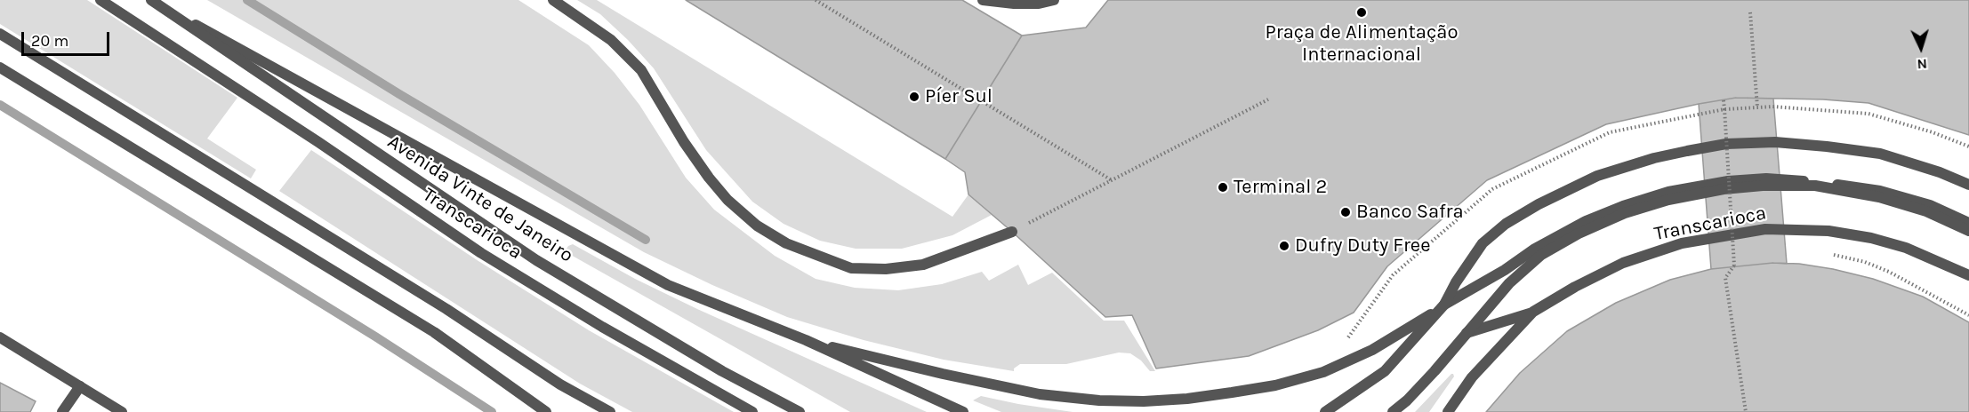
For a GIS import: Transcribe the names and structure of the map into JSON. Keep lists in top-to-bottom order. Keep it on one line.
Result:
{"streets":{"street":["Avenida Vinte de Janeiro","Transcarioca"]},"places":["Praça de Alimentação Internacional","Píer Sul","Terminal 2","Banco Safra","Dufry Duty Free"],"scale_bar":"20 m","north":"bottom"}
